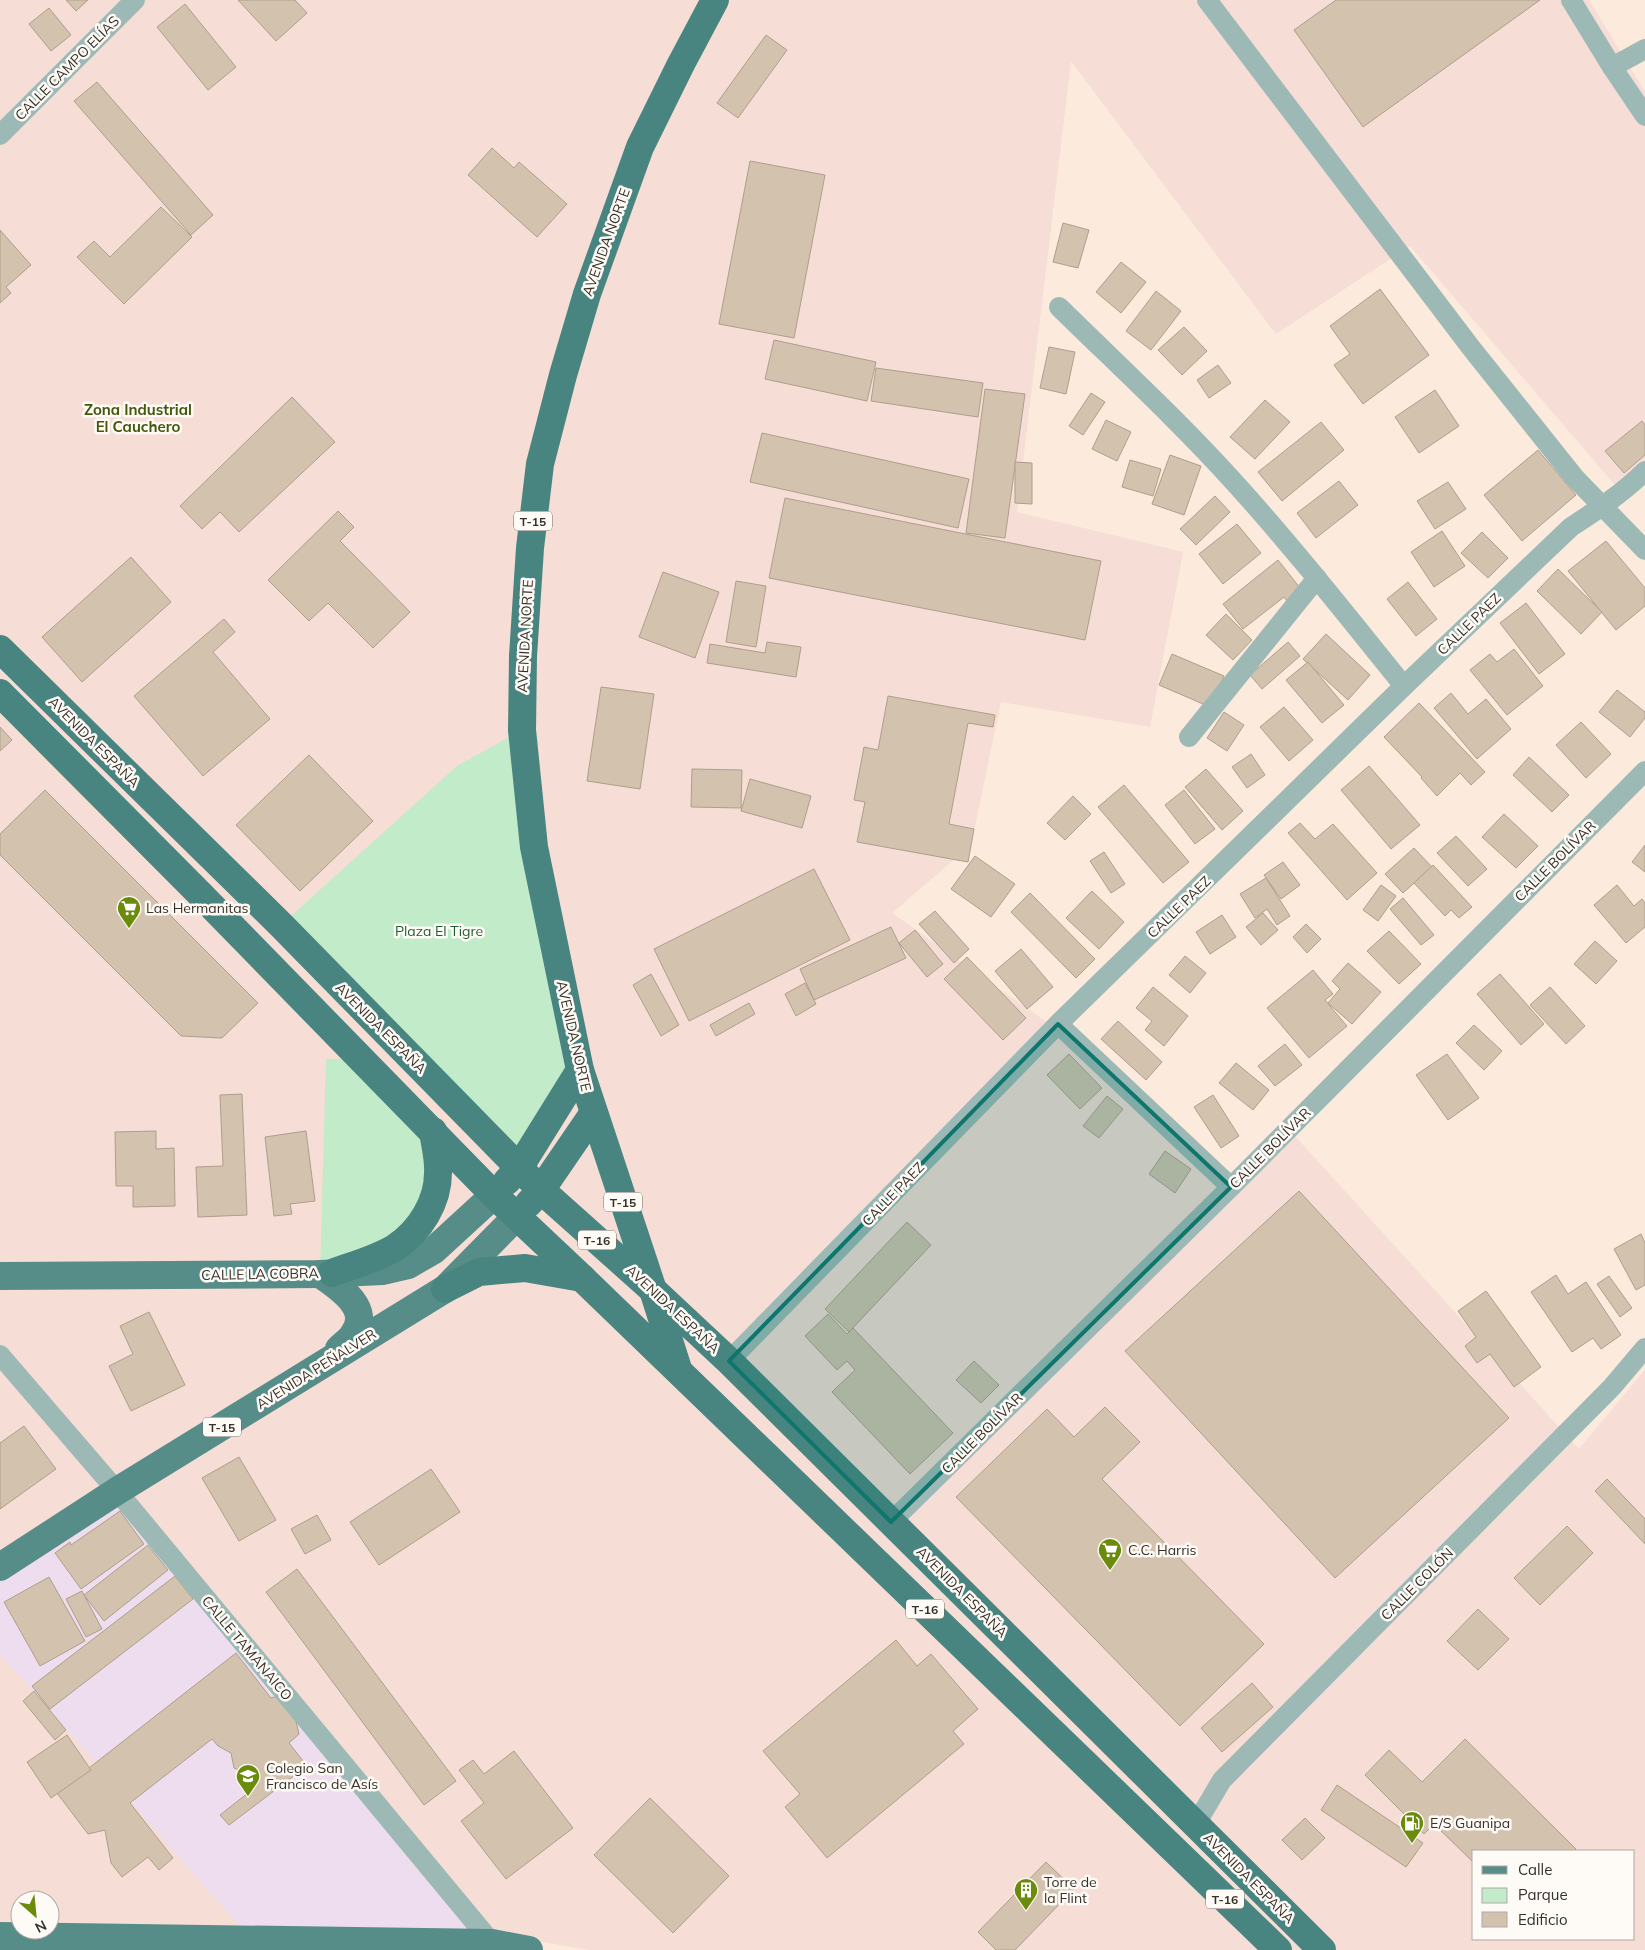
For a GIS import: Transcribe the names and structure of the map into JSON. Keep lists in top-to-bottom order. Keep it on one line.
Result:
{"streets":{"highway":["AVENIDA NORTE","T-15","AVENIDA ESPAÑA","T-16"],"main road":["CALLE LA COBRA","AVENIDA PEÑALVER"],"street":["CALLE CAMPO ELÍAS","CALLE PAEZ","CALLE BOLÍVAR","CALLE COLÓN","CALLE TAMANAICO"]},"crossings":[["AVENIDA NORTE","T-15"],["AVENIDA NORTE","AVENIDA ESPAÑA"],["AVENIDA NORTE","T-16"],["T-15","AVENIDA ESPAÑA"],["T-15","T-16"],["T-15","CALLE LA COBRA"],["T-15","AVENIDA PEÑALVER"],["CALLE PAEZ","AVENIDA ESPAÑA"],["AVENIDA ESPAÑA","CALLE BOLÍVAR"],["AVENIDA ESPAÑA","T-16"],["AVENIDA ESPAÑA","CALLE COLÓN"],["T-16","CALLE LA COBRA"],["T-16","AVENIDA PEÑALVER"],["AVENIDA PEÑALVER","CALLE TAMANAICO"]],"districts":["Zona Industrial El Cauchero"],"parks":["Plaza El Tigre"],"places":{"supermarket":["Las Hermanitas","C.C. Harris"],"school or university":["Colegio San Francisco de Asís"],"fuel station":["E/S Guanipa"],"building":["Torre de la Flint"]},"legend":["Calle","Parque","Edificio"],"north":"bottom right"}
